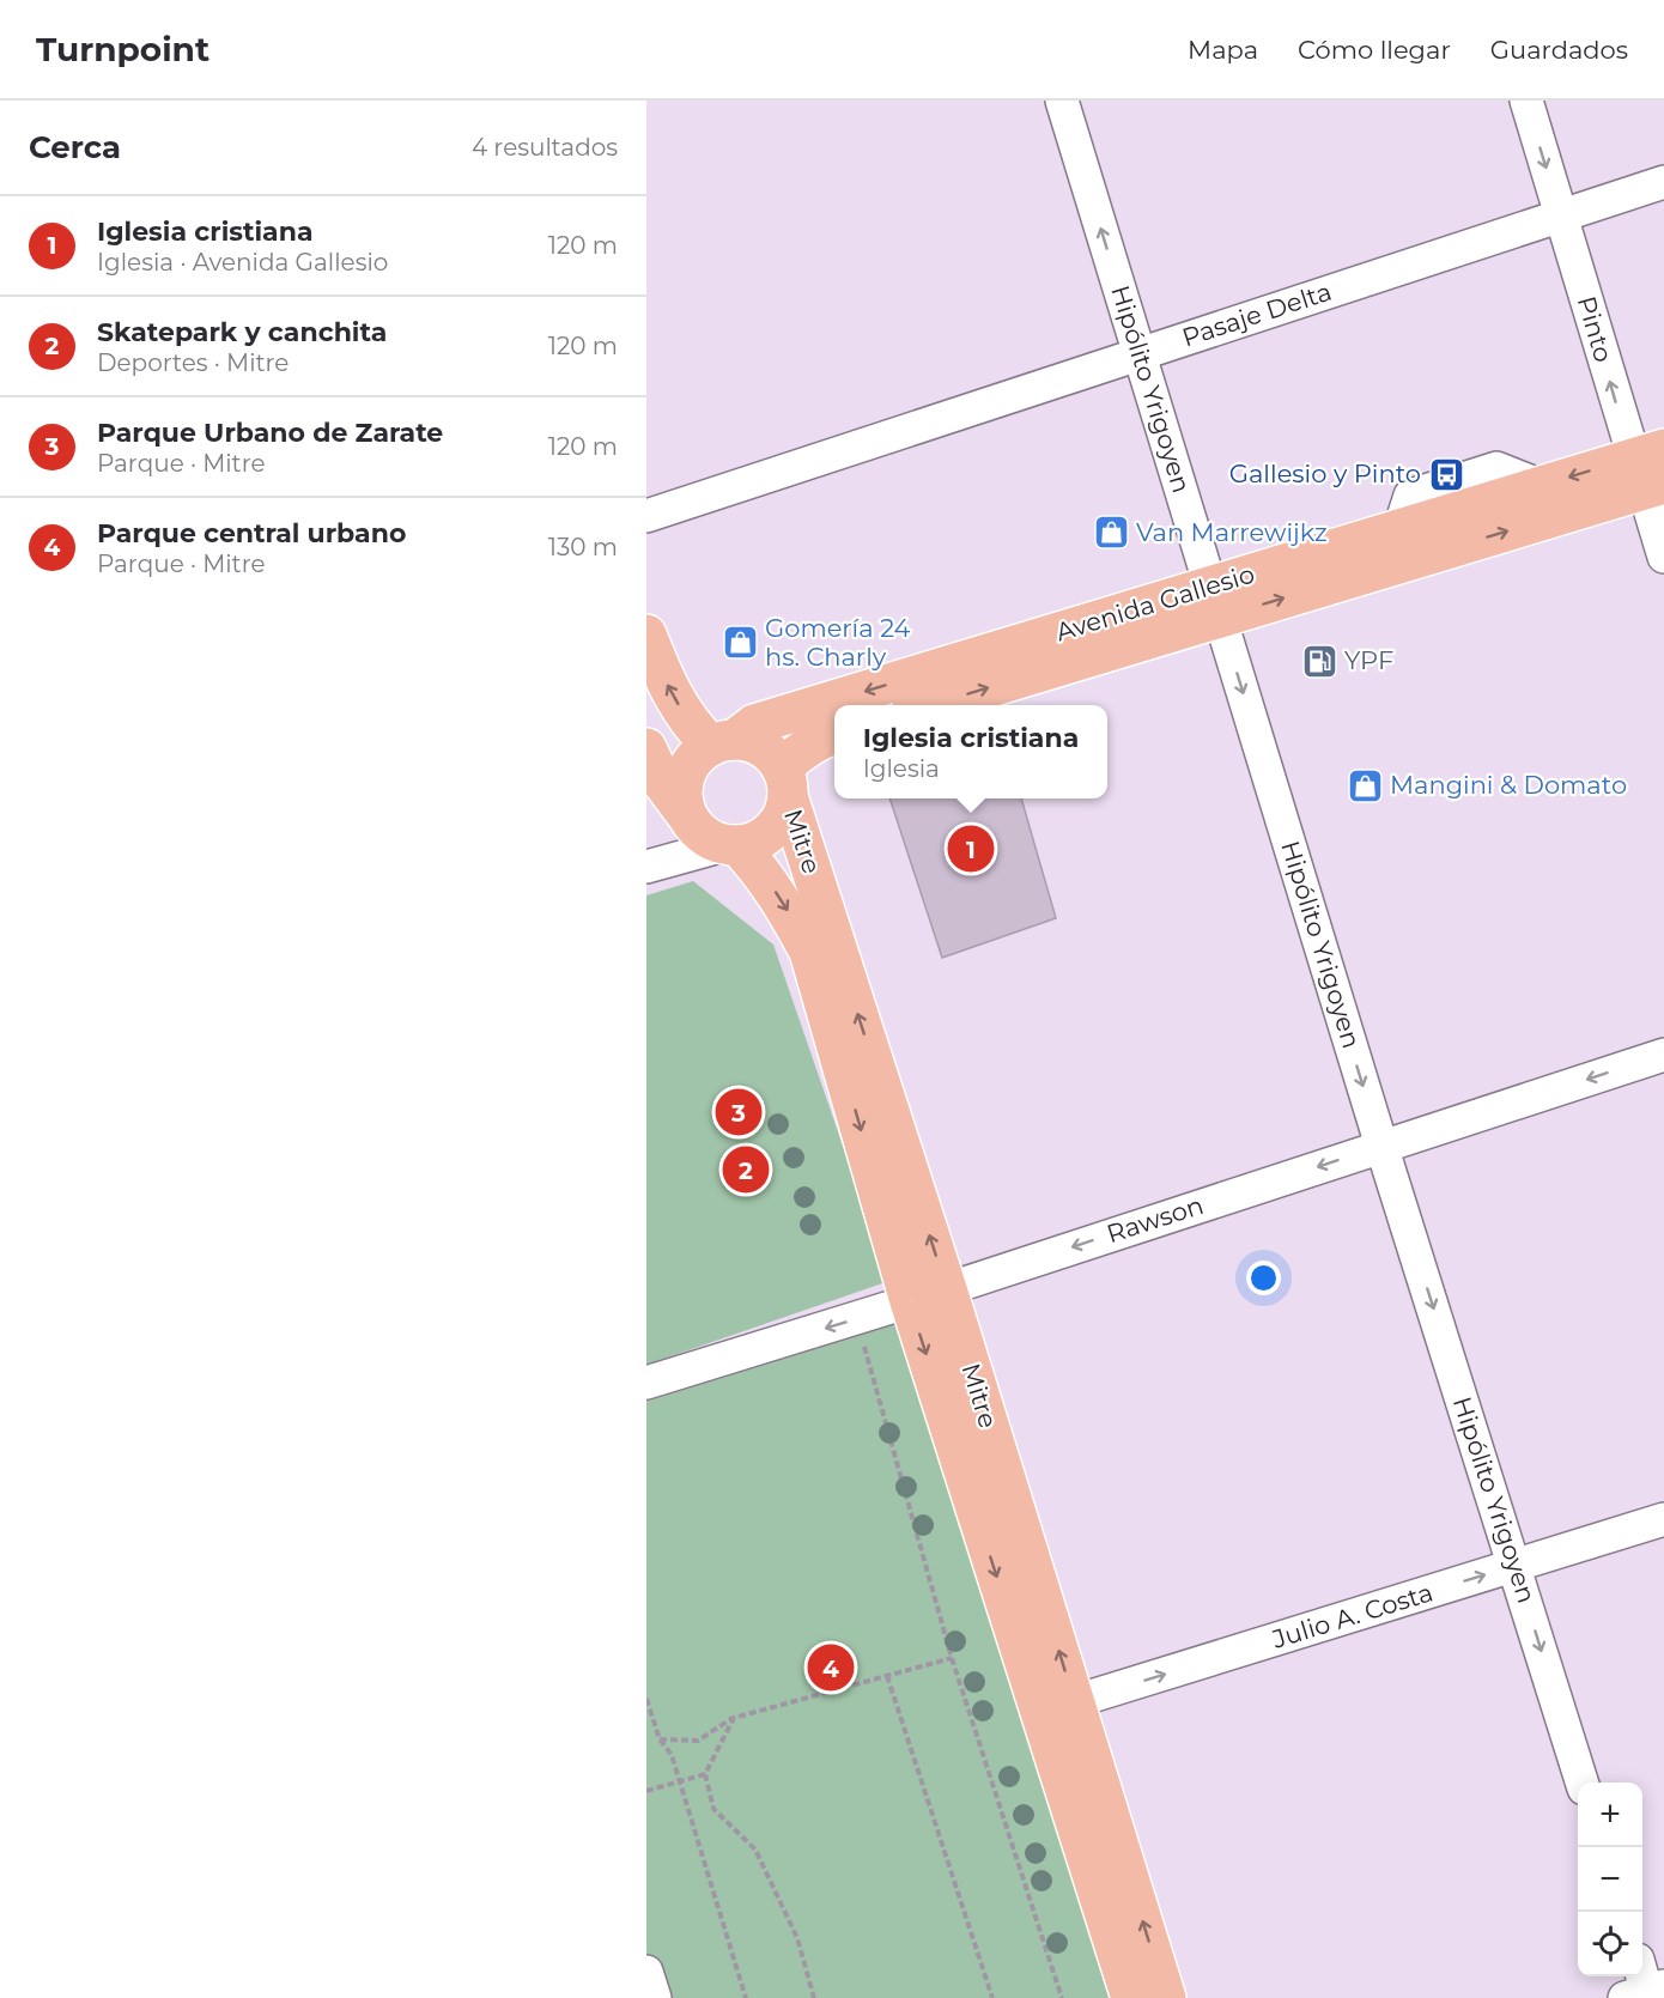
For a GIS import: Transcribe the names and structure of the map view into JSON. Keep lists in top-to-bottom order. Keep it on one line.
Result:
{"streets":{"main road":["Avenida Gallesio","Mitre"],"street":["Pasaje Delta","Pinto","Hipólito Yrigoyen","Rawson","Julio A. Costa"]},"crossings":[["Pasaje Delta","Pinto"],["Pasaje Delta","Hipólito Yrigoyen"],["Pinto","Avenida Gallesio"],["Hipólito Yrigoyen","Avenida Gallesio"],["Hipólito Yrigoyen","Rawson"],["Hipólito Yrigoyen","Julio A. Costa"],["Avenida Gallesio","Mitre"],["Mitre","Rawson"],["Mitre","Julio A. Costa"]],"one_way":["Rawson","Julio A. Costa"],"places":{"bus stop":["Gallesio y Pinto"],"shop":["Van Marrewijkz","Gomería 24 hs. Charly","Mangini & Domato"],"fuel station":["YPF"]},"page":{"header":"Turnpoint","nav":["Mapa","Cómo llegar","Guardados"],"heading":["Cerca","4 resultados"],"list":[{"mark":"1","name":"Iglesia cristiana","note":"Iglesia · Avenida Gallesio","value":"120 m"},{"mark":"2","name":"Skatepark y canchita","note":"Deportes · Mitre","value":"120 m"},{"mark":"3","name":"Parque Urbano de Zarate","note":"Parque · Mitre","value":"120 m"},{"mark":"4","name":"Parque central urbano","note":"Parque · Mitre","value":"130 m"}],"popup":["Iglesia cristiana","Iglesia"],"pins":["1","3","2","4"],"map_buttons":["+","−"]}}
